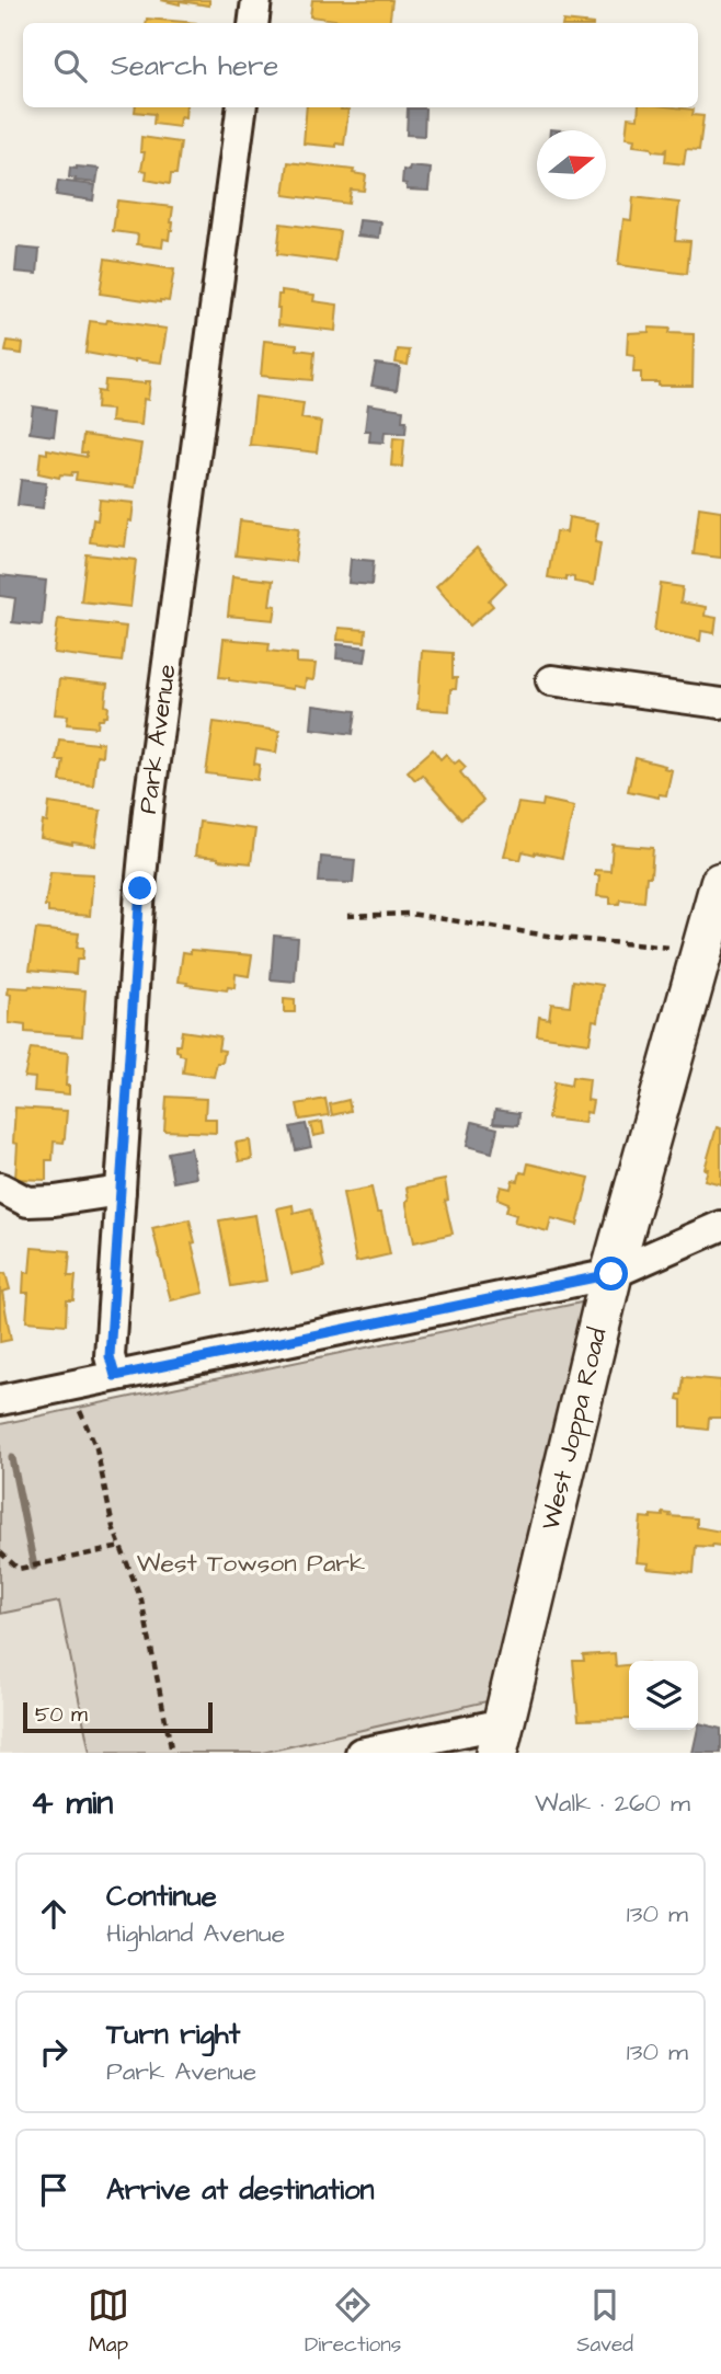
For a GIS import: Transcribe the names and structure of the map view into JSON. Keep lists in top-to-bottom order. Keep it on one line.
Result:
{"streets":{"street":["Park Avenue","West Joppa Road"]},"parks":["West Towson Park"],"scale_bar":"50 m","north":"right","page":{"search":"Search here","scale":"50 m","heading":["4 min","Walk · 260 m"],"list":[["Continue","Highland Avenue","130 m"],["Turn right","Park Avenue","130 m"],"Arrive at destination"],"nav":["Map","Directions","Saved"]}}
